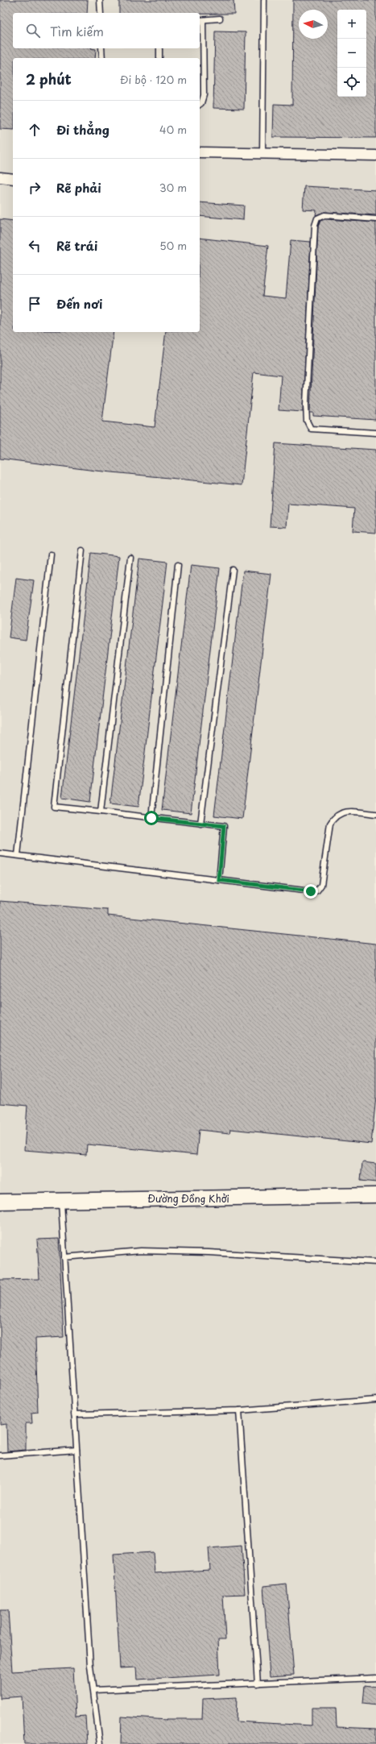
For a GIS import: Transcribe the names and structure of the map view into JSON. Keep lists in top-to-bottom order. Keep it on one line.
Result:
{"streets":{"main road":["Đường Đồng Khởi"]},"north":"left","page":{"map_buttons":["+","−"],"search":"Tìm kiếm","heading":["2 phút","Đi bộ · 120 m"],"list":[["Đi thẳng","40 m"],["Rẽ phải","30 m"],["Rẽ trái","50 m"],"Đến nơi"]}}
